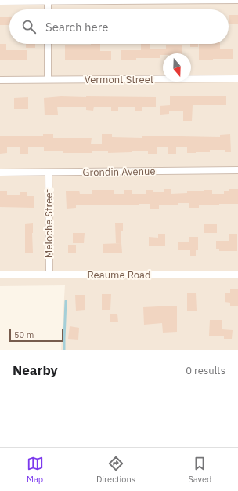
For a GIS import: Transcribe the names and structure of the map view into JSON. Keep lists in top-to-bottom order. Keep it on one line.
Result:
{"streets":{"street":["Vermont Street","Grondin Avenue","Meloche Street","Reaume Road"]},"crossings":[["Grondin Avenue","Meloche Street"],["Meloche Street","Reaume Road"]],"scale_bar":"50 m","north":"bottom","page":{"search":"Search here","scale":"50 m","heading":["Nearby","0 results"],"nav":["Map","Directions","Saved"]}}
